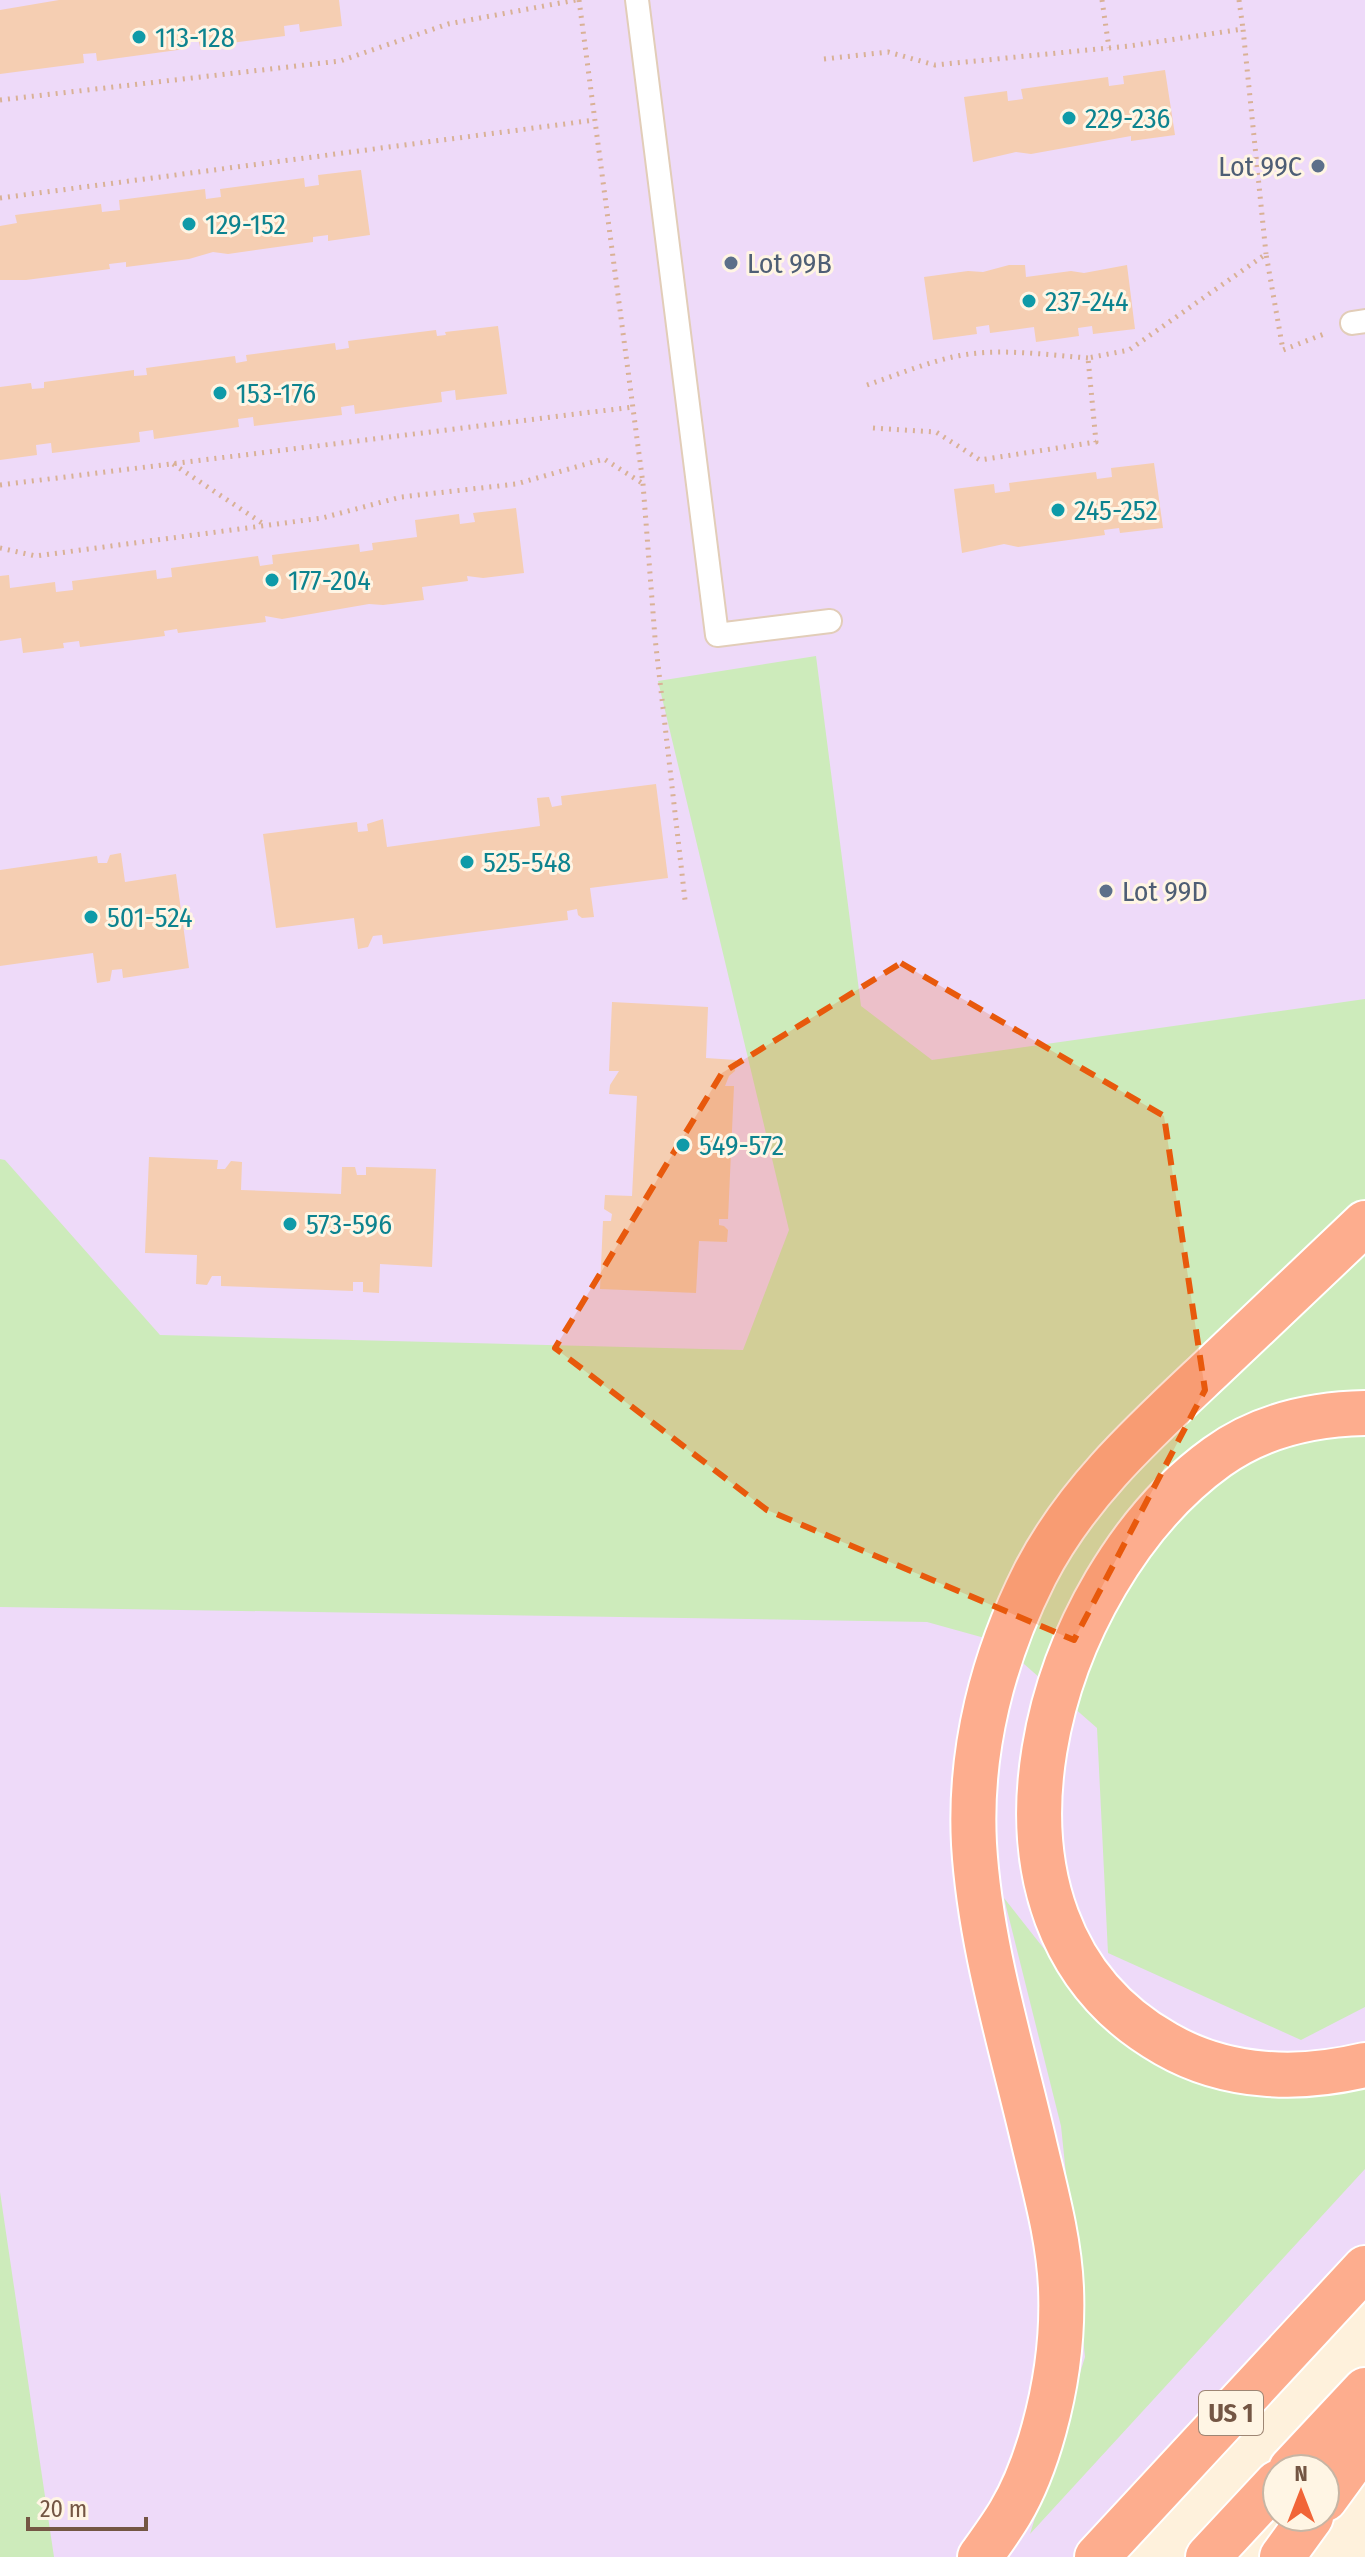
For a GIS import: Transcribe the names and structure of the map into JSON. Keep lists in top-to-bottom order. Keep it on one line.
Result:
{"streets":{"highway":["US 1"]},"places":["113-128","229-236","Lot 99C","129-152","Lot 99B","237-244","153-176","245-252","177-204","525-548","Lot 99D","501-524","549-572","573-596"],"scale_bar":"20 m","north":"top"}
